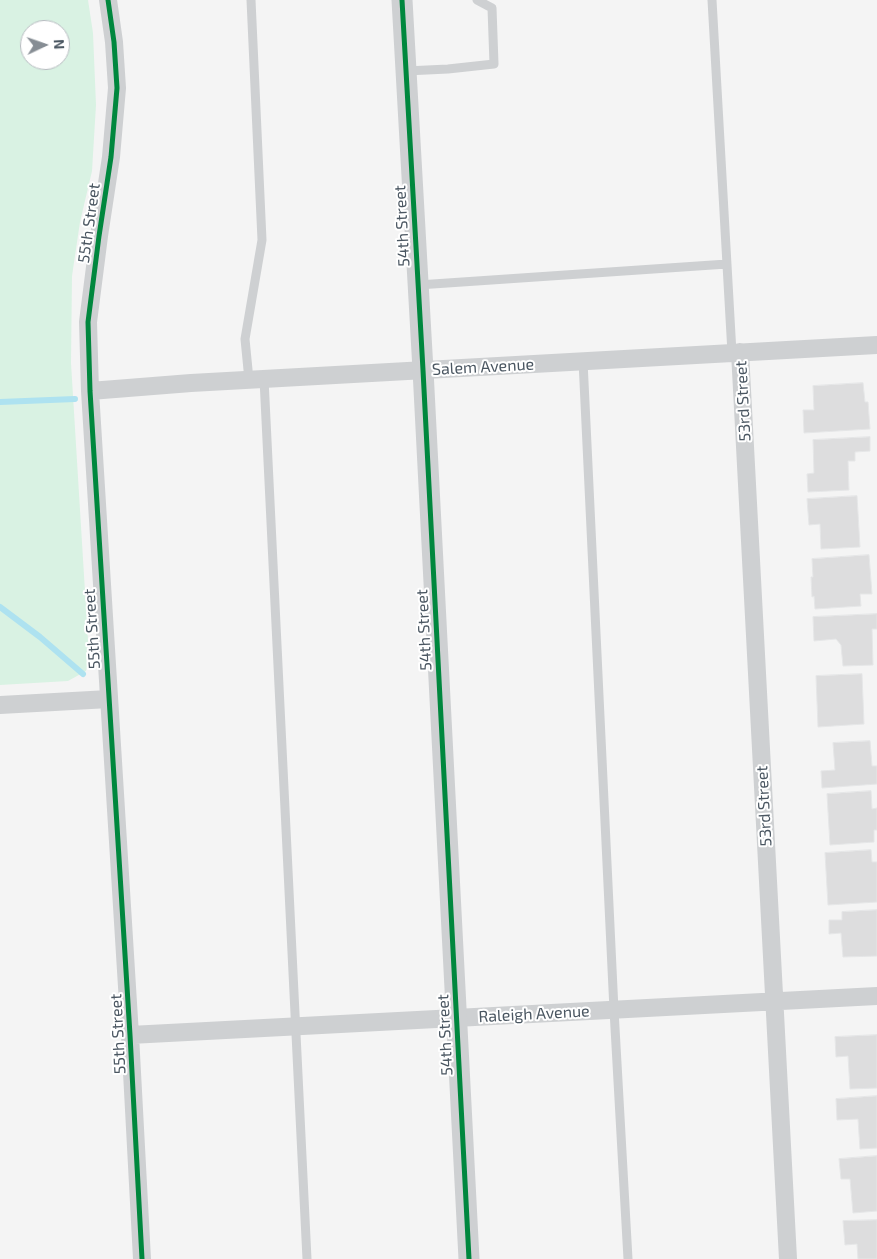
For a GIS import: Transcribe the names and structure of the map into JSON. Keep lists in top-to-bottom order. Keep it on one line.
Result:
{"streets":{"street":["55th Street","54th Street","Salem Avenue","53rd Street","Raleigh Avenue"]},"crossings":[["55th Street","Salem Avenue"],["55th Street","Raleigh Avenue"],["54th Street","Salem Avenue"],["54th Street","Raleigh Avenue"],["Salem Avenue","53rd Street"],["53rd Street","Raleigh Avenue"]],"north":"right"}
